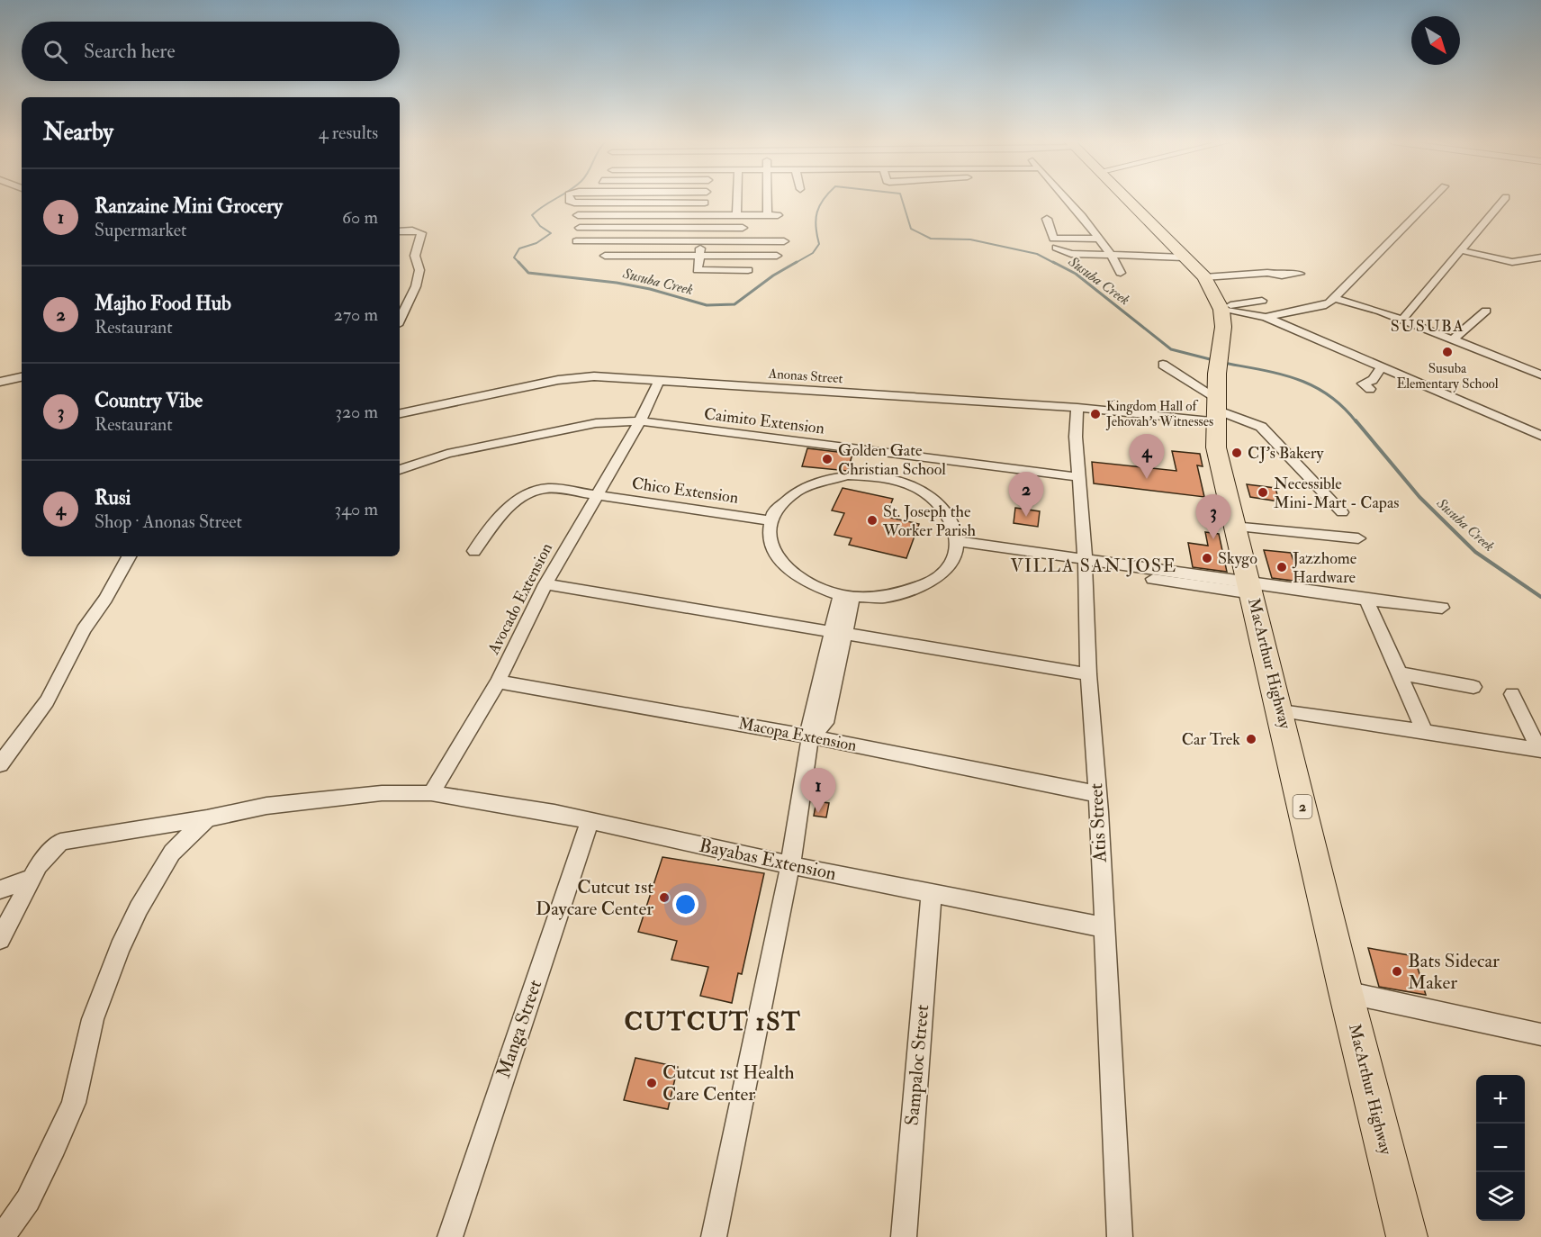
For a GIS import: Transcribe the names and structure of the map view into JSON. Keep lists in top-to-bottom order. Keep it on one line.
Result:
{"streets":{"highway":["MacArthur Highway","2"],"street":["Anonas Street","Caimito Extension","Chico Extension","Avocado Extension","Macopa Extension","Atis Street","Bayabas Extension","Manga Street","Sampaloc Street"]},"crossings":[["Anonas Street","Avocado Extension"],["Anonas Street","MacArthur Highway"],["Anonas Street","Atis Street"],["Caimito Extension","Avocado Extension"],["Caimito Extension","Atis Street"],["Chico Extension","Avocado Extension"],["Avocado Extension","Macopa Extension"],["Avocado Extension","Bayabas Extension"],["Macopa Extension","Atis Street"],["Atis Street","Bayabas Extension"],["Bayabas Extension","Manga Street"],["Bayabas Extension","Sampaloc Street"]],"districts":["SUSUBA","VILLA SAN JOSE","CUTCUT 1ST"],"water":["Susuba Creek"],"places":["Susuba Elementary School","Kingdom Hall of Jehovah's Witnesses","CJ's Bakery","Golden Gate Christian School","Necessible Mini-Mart - Capas","St. Joseph the Worker Parish","Skygo","Jazzhome Hardware","Car Trek","Cutcut 1st Daycare Center","Bats Sidecar Maker","Cutcut 1st Health Care Center"],"north":"bottom right","page":{"search":"Search here","heading":["Nearby","4 results"],"list":[{"mark":"1","name":"Ranzaine Mini Grocery","note":"Supermarket","value":"60 m"},{"mark":"2","name":"Majho Food Hub","note":"Restaurant","value":"270 m"},{"mark":"3","name":"Country Vibe","note":"Restaurant","value":"320 m"},{"mark":"4","name":"Rusi","note":"Shop · Anonas Street","value":"340 m"}],"pins":["4","2","3","1"],"map_buttons":["+","−"]}}
